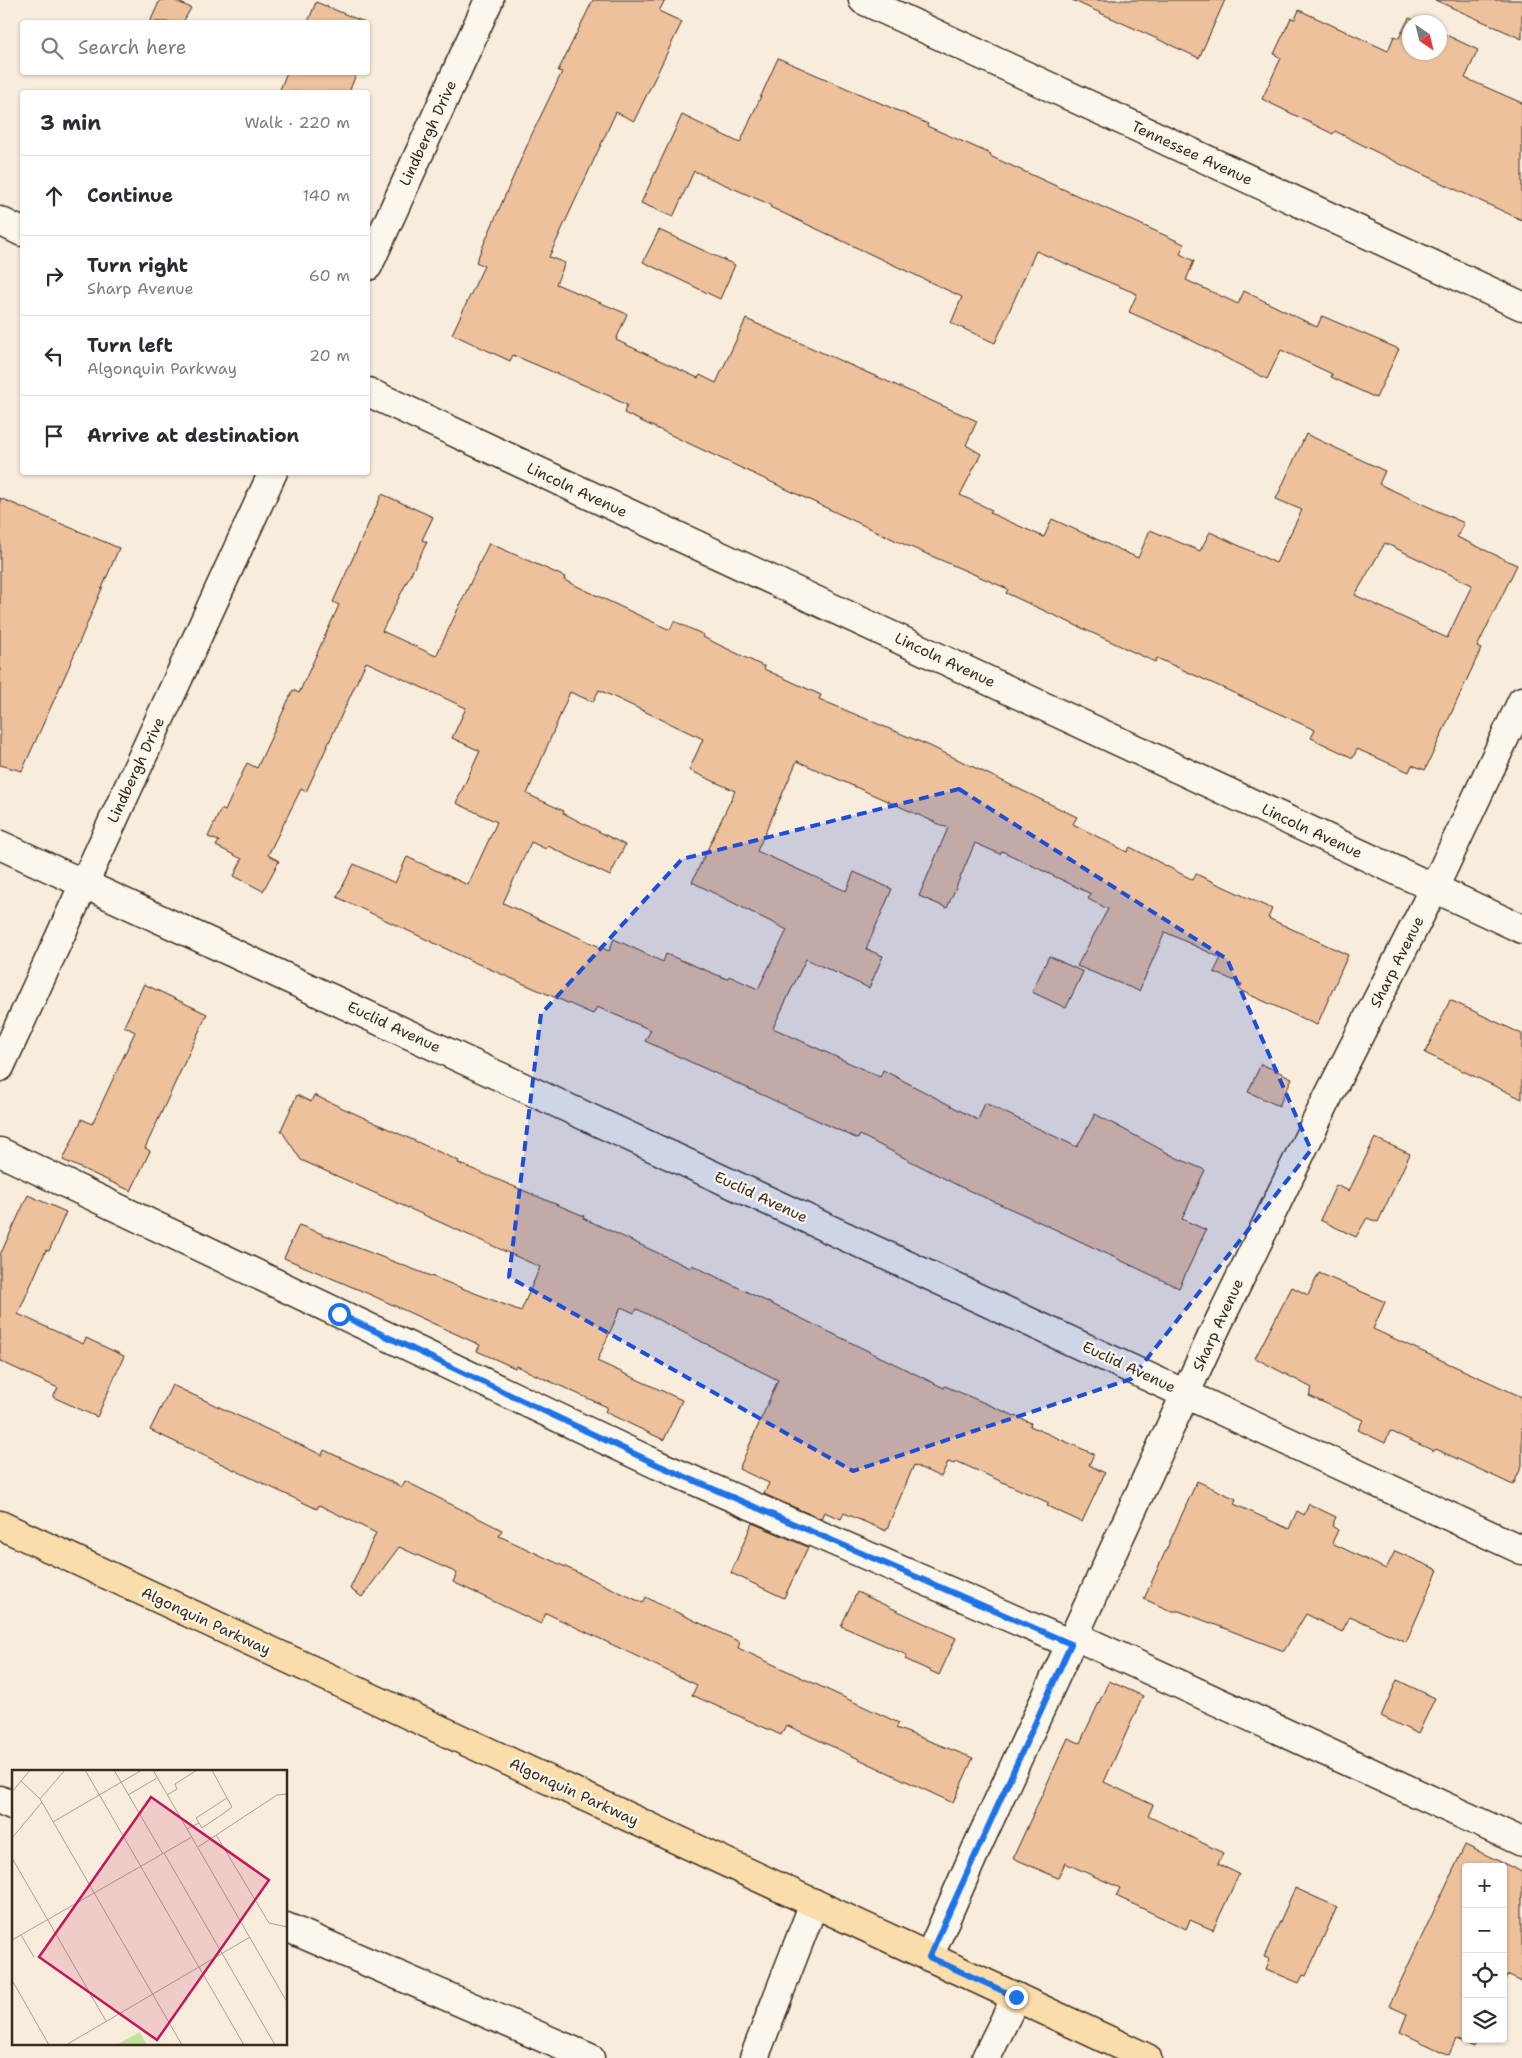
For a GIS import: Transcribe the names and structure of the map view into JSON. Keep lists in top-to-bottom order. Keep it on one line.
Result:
{"streets":{"main road":["Algonquin Parkway"],"street":["Lindbergh Drive","Tennessee Avenue","Lincoln Avenue","Sharp Avenue","Euclid Avenue"]},"crossings":[["Lindbergh Drive","Euclid Avenue"],["Lincoln Avenue","Sharp Avenue"],["Sharp Avenue","Euclid Avenue"],["Sharp Avenue","Algonquin Parkway"]],"north":"bottom right","page":{"search":"Search here","heading":["3 min","Walk · 220 m"],"list":[["Continue","140 m"],["Turn right","Sharp Avenue","60 m"],["Turn left","Algonquin Parkway","20 m"],"Arrive at destination"],"map_buttons":["+","−"]}}
